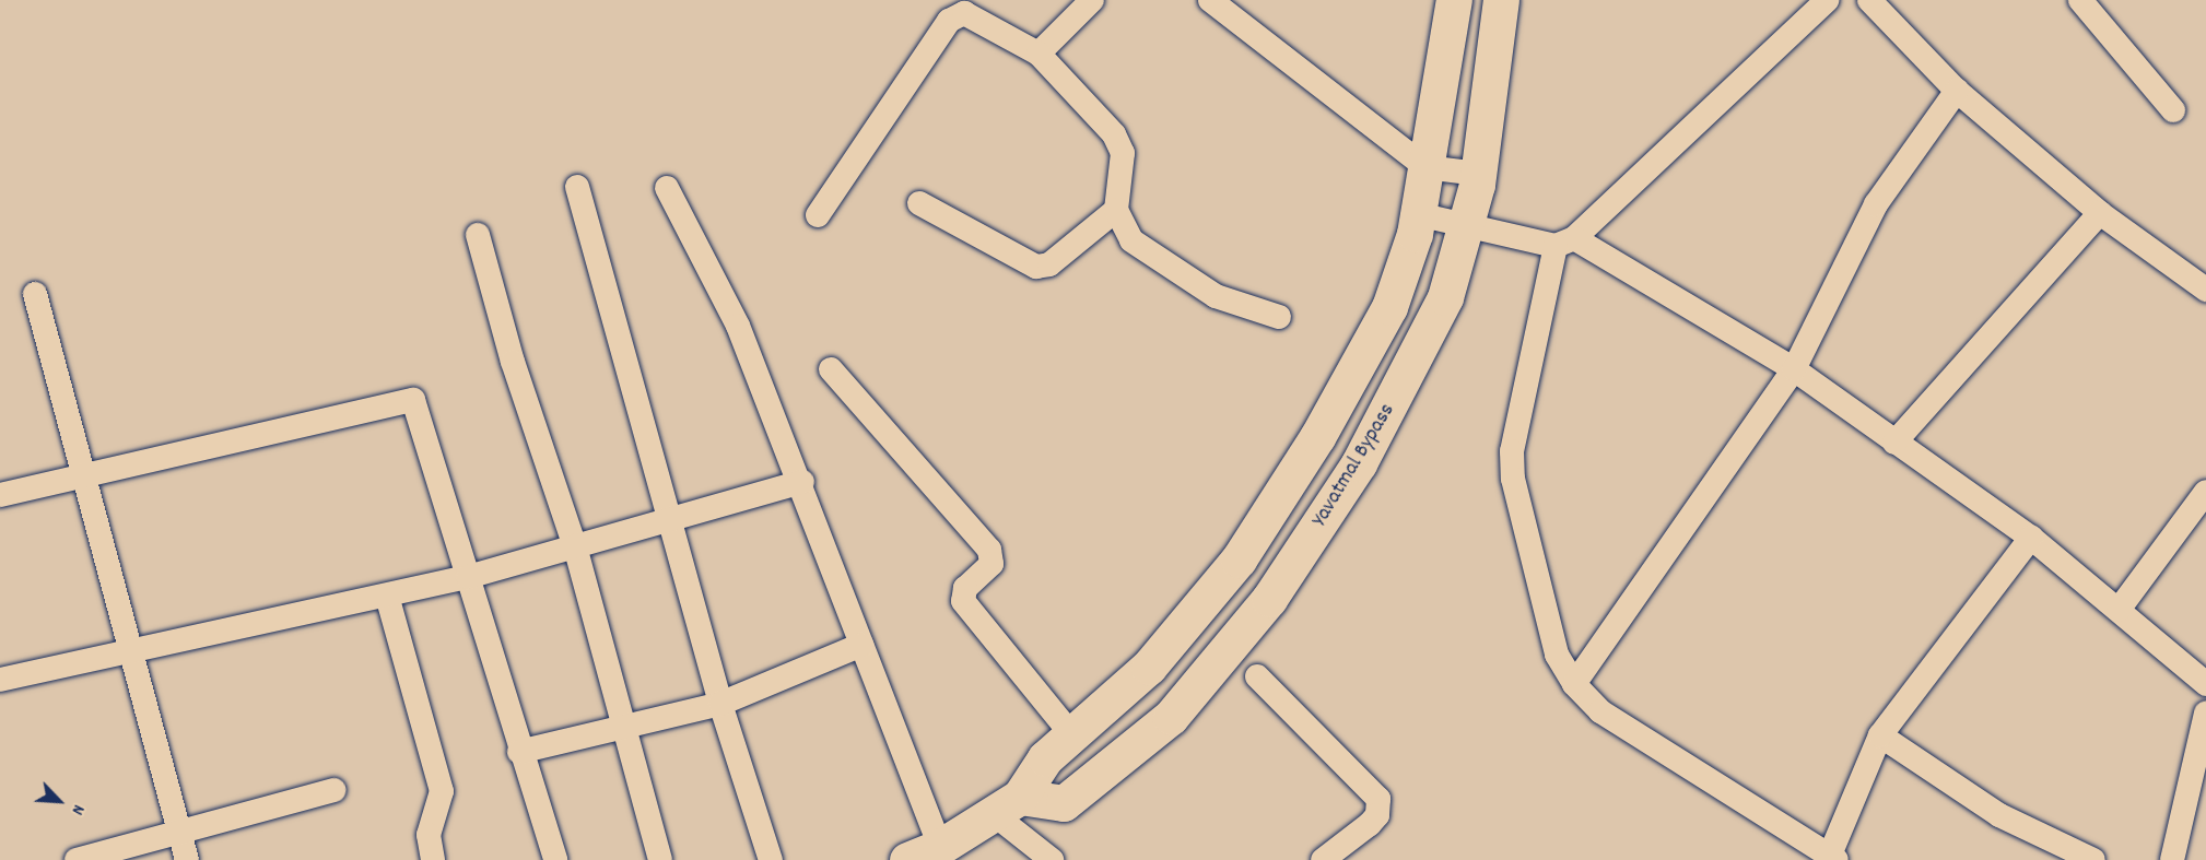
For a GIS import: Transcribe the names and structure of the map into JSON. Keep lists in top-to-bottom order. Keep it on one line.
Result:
{"streets":{"main road":["Yavatmal Bypass"]},"north":"bottom right"}
